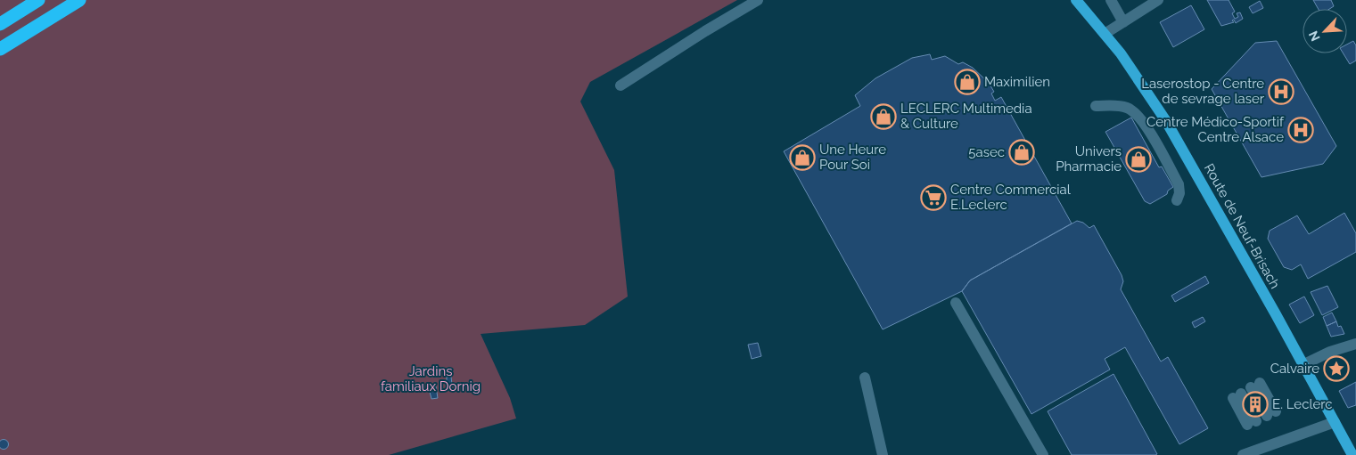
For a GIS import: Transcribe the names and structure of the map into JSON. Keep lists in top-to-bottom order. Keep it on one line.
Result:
{"streets":{"main road":["Route de Neuf-Brisach"]},"parks":["Jardins familiaux Dornig"],"places":{"shop":["Maximilien","LECLERC Multimedia & Culture","5asec","Une Heure Pour Soi","Univers Pharmacie"],"hospital":["Laserostop - Centre de sevrage laser","Centre Médico-Sportif Centre Alsace"],"supermarket":["Centre Commercial E.Leclerc"],"place":["Calvaire"],"building":["E. Leclerc"]},"north":"bottom left"}
